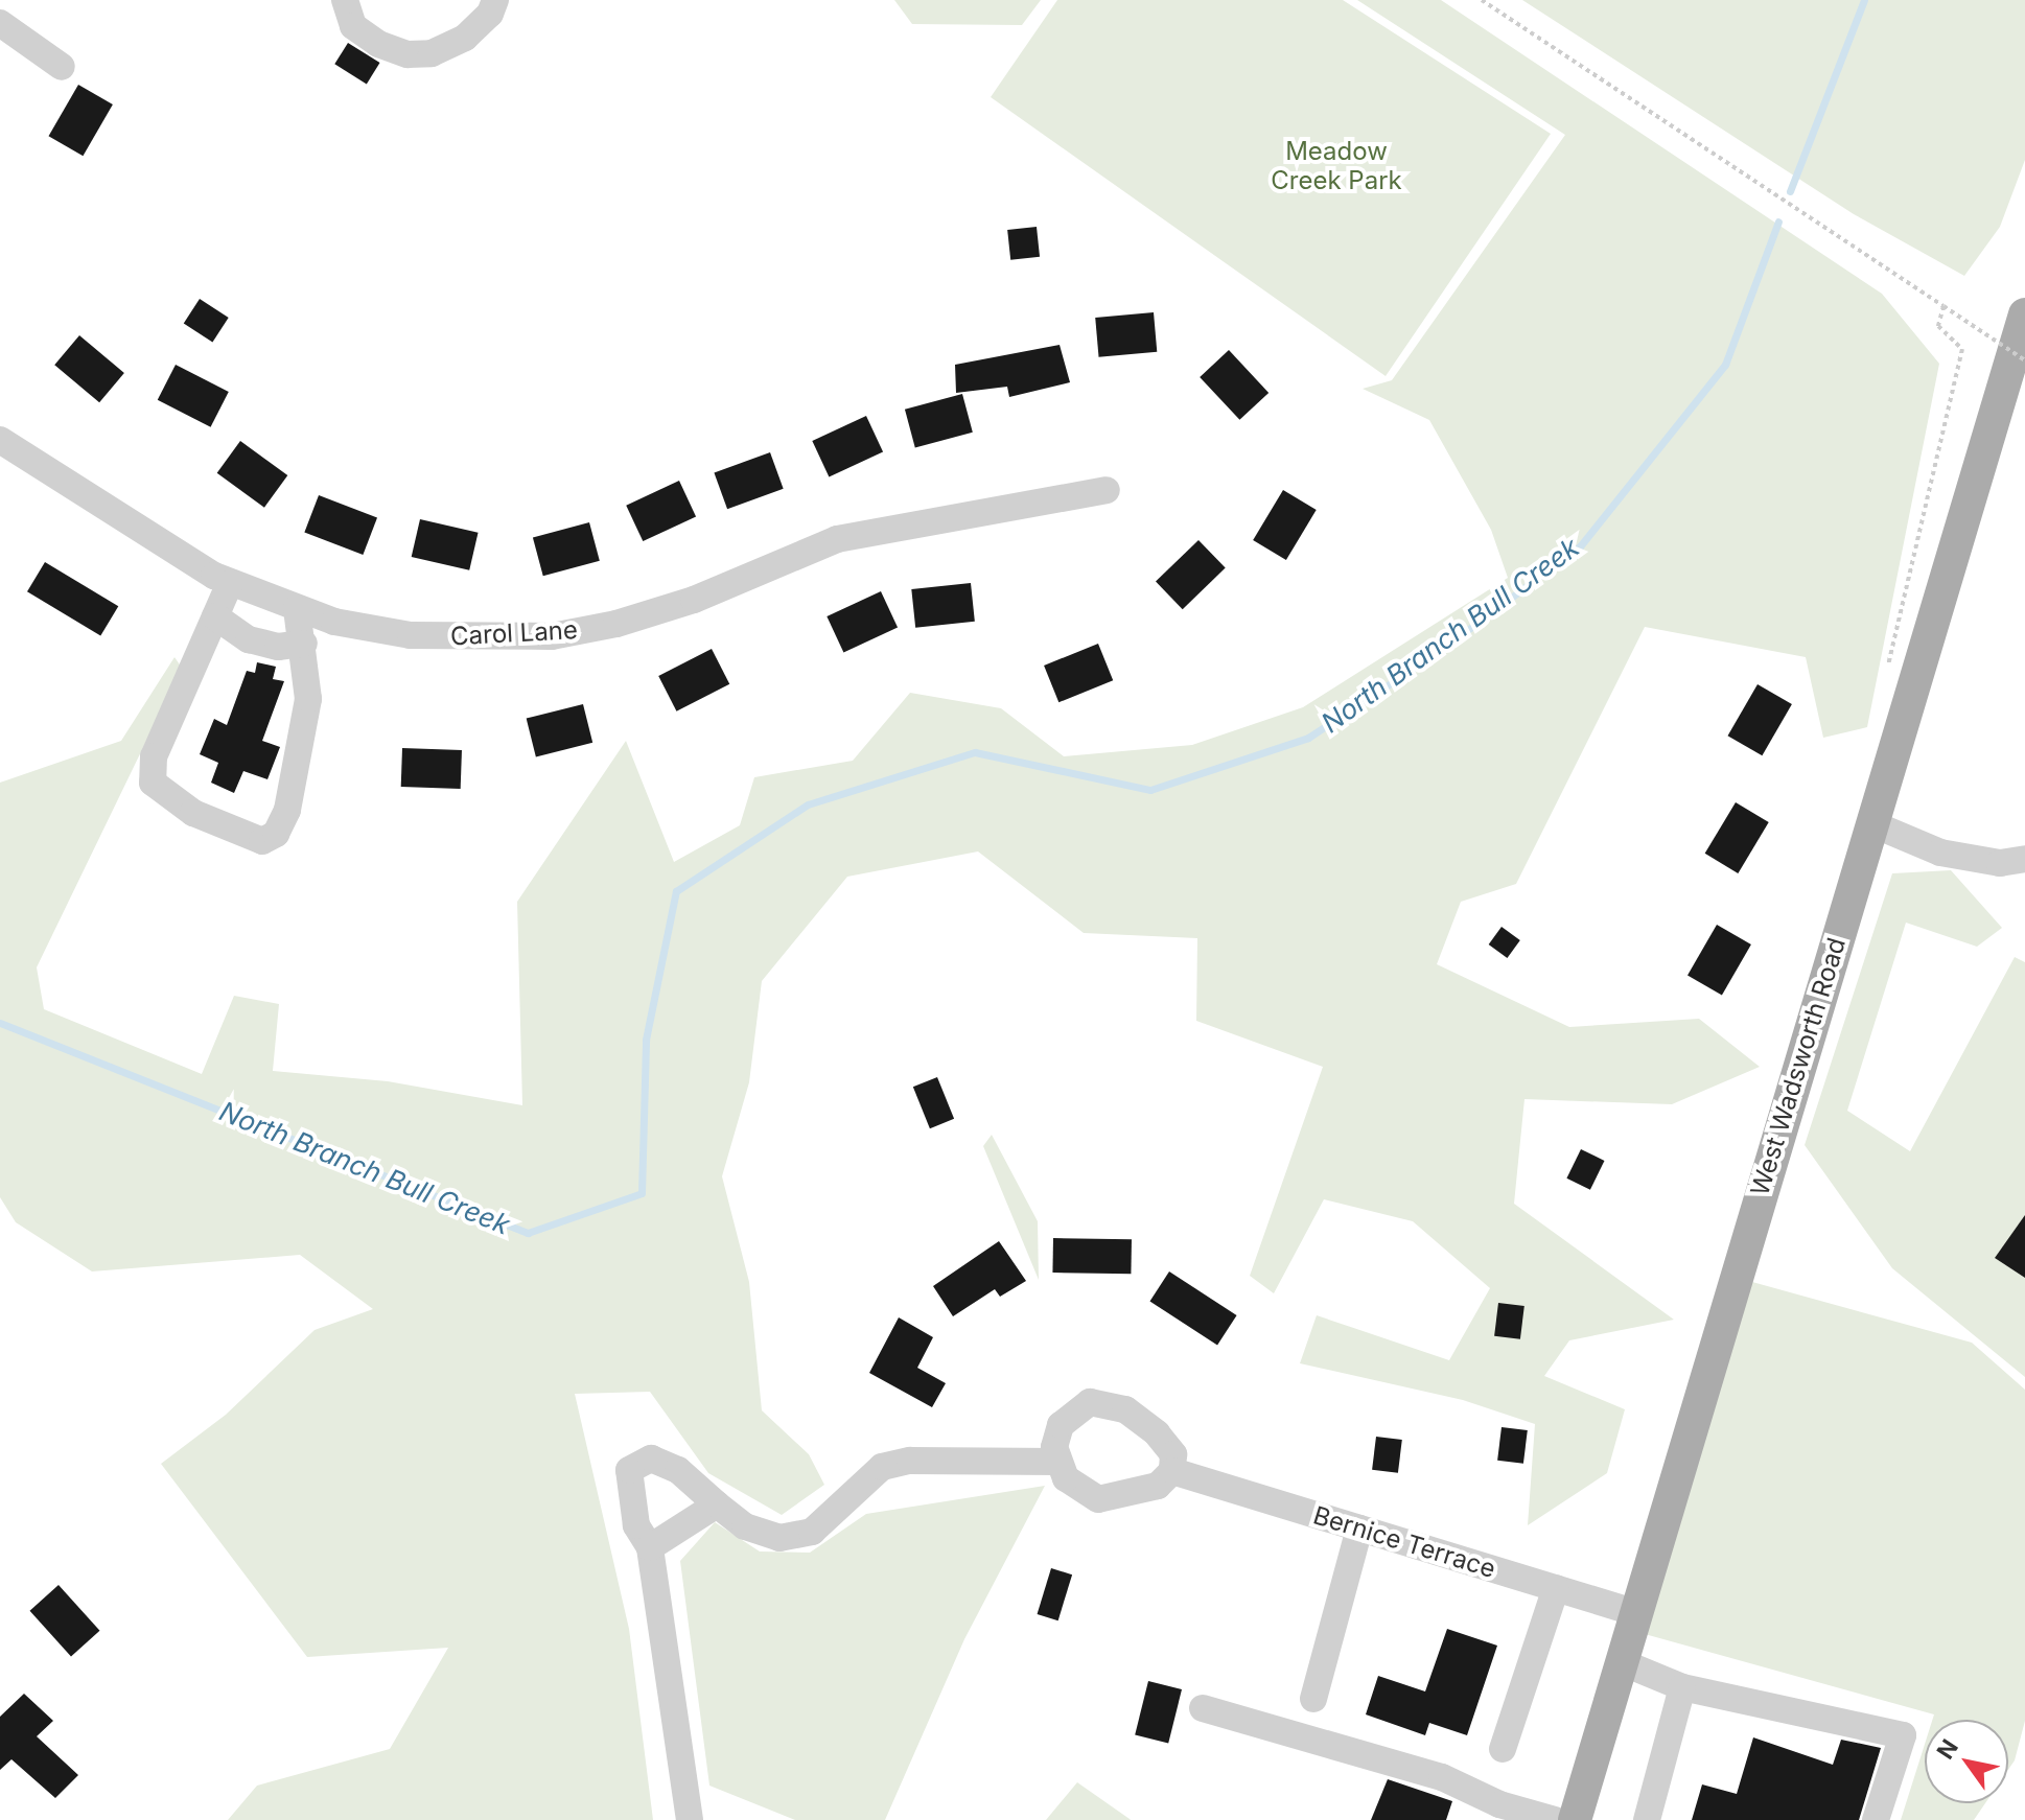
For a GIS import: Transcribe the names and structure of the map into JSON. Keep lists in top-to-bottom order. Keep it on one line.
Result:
{"streets":{"main road":["West Wadsworth Road"],"street":["Carol Lane","Bernice Terrace"]},"crossings":[["West Wadsworth Road","Bernice Terrace"]],"water":["North Branch Bull Creek"],"parks":["Meadow Creek Park"],"north":"top left"}
